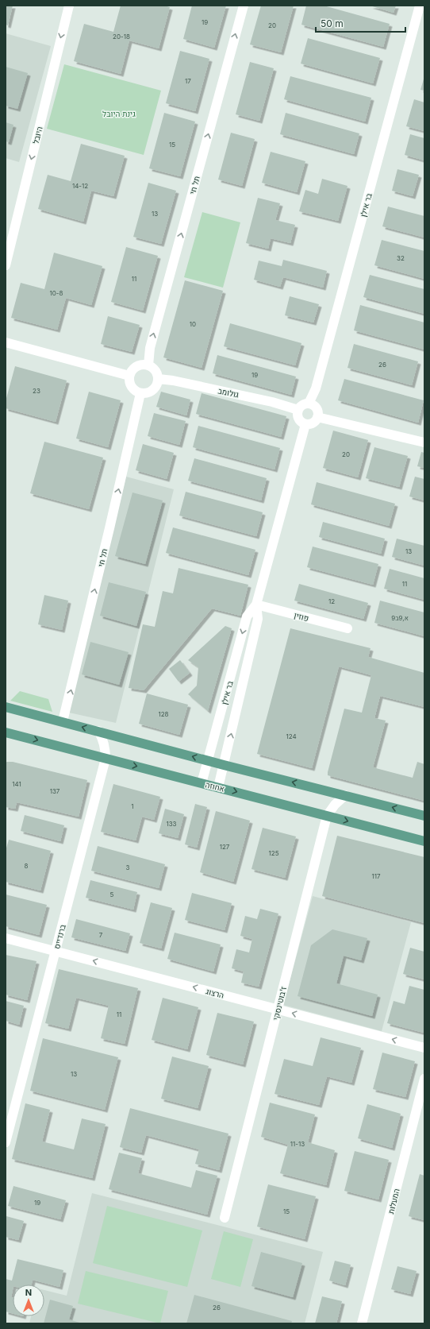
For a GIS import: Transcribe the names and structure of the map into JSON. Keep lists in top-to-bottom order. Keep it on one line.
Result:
{"streets":{"main road":["אחוזה"],"street":["היובל","תל חי","בר אילן","גולומב","פוזין","ברנדייס","הרצוג","ז'בוטינסקי","המעלות"]},"crossings":[["תל חי","גולומב"],["בר אילן","גולומב"],["בר אילן","פוזין"],["בר אילן","אחוזה"],["אחוזה","ברנדייס"],["אחוזה","ז'בוטינסקי"],["ברנדייס","הרצוג"],["הרצוג","ז'בוטינסקי"]],"one_way":["היובל","תל חי","הרצוג"],"parks":["גינת היובל"],"house_numbers":["19","20","20-18","17","15","14-12","13","32","11","10-8","10","26","19","23","20","13","11","12","9א,9ב","128","124","141","137","1","133","127","125","8","3","117","5","7","11","13","11-13","19","15","26"],"scale_bar":"50 m","north":"top"}
